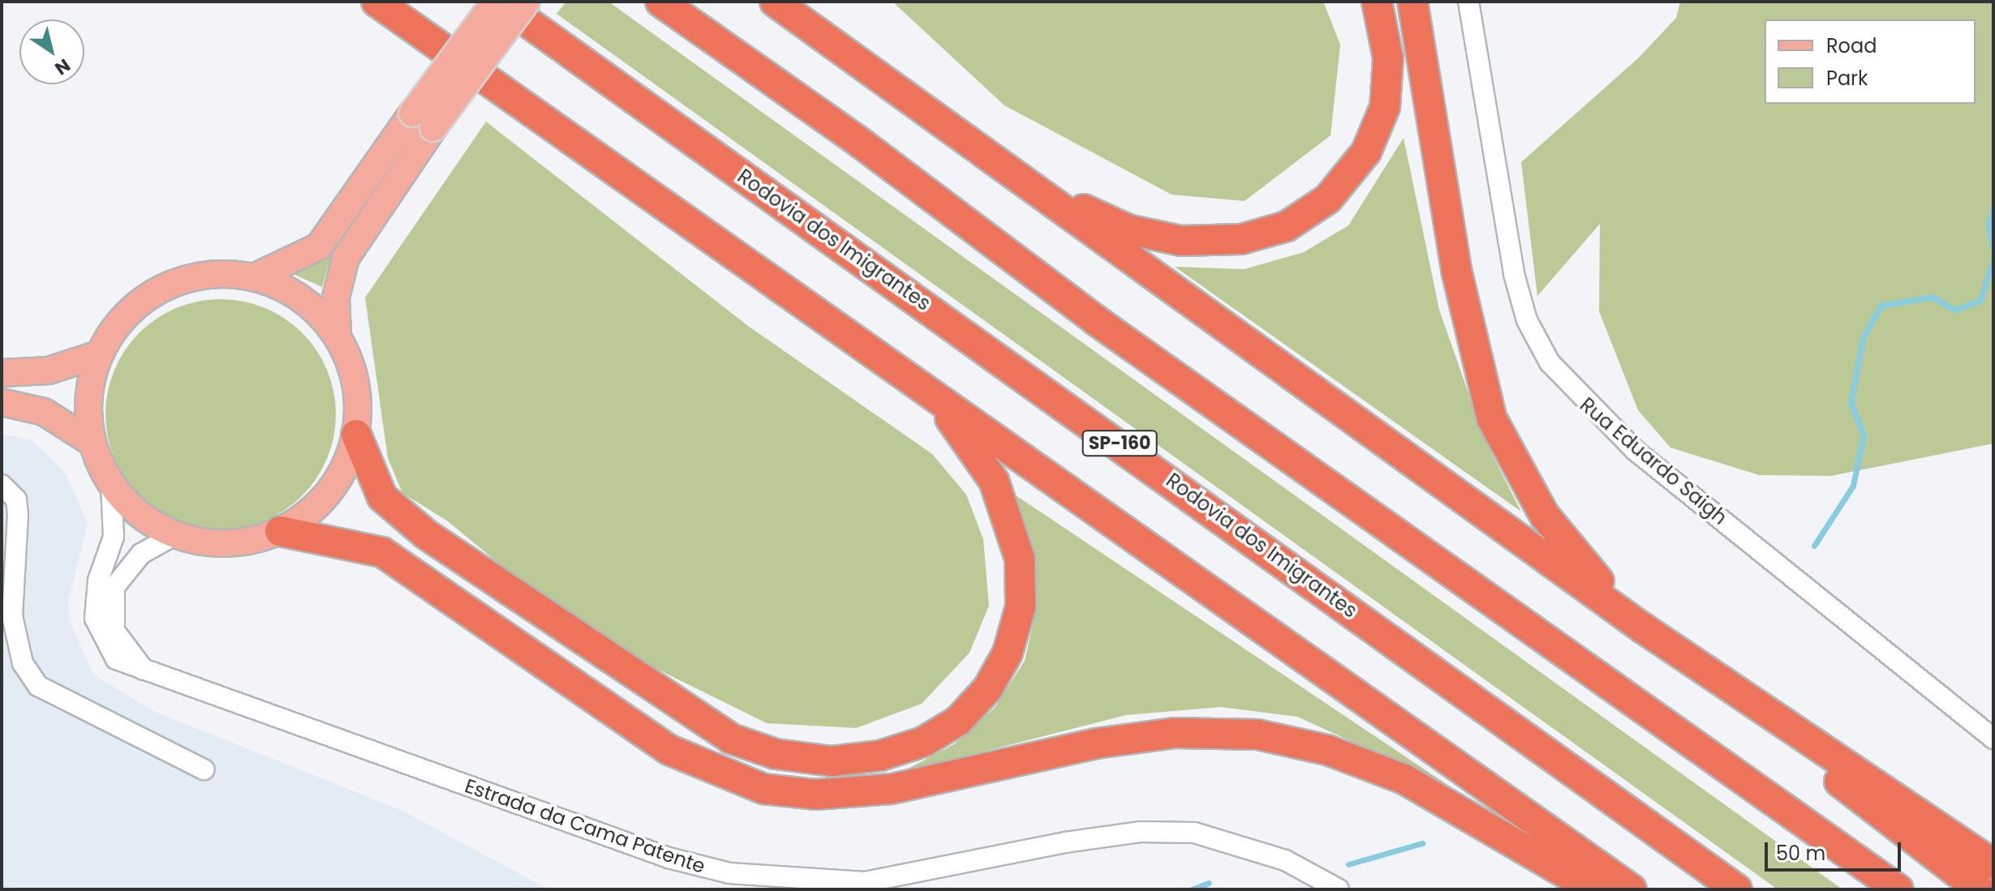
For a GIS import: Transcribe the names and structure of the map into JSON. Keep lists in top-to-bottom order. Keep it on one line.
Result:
{"streets":{"highway":["Rodovia dos Imigrantes","SP-160"],"street":["Rua Eduardo Saigh","Estrada da Cama Patente"]},"legend":["Road","Park"],"scale_bar":"50 m","north":"bottom right"}
